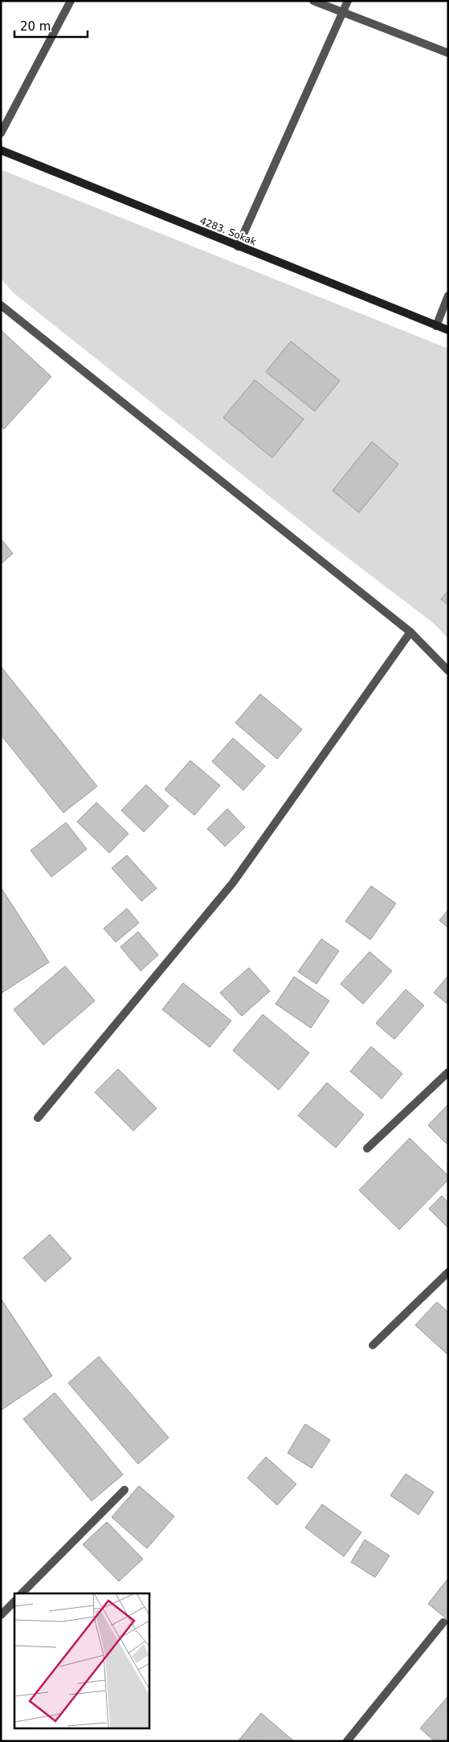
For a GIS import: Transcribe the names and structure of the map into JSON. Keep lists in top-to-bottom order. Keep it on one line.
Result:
{"streets":{"street":["4283. Sokak"]},"scale_bar":"20 m"}
